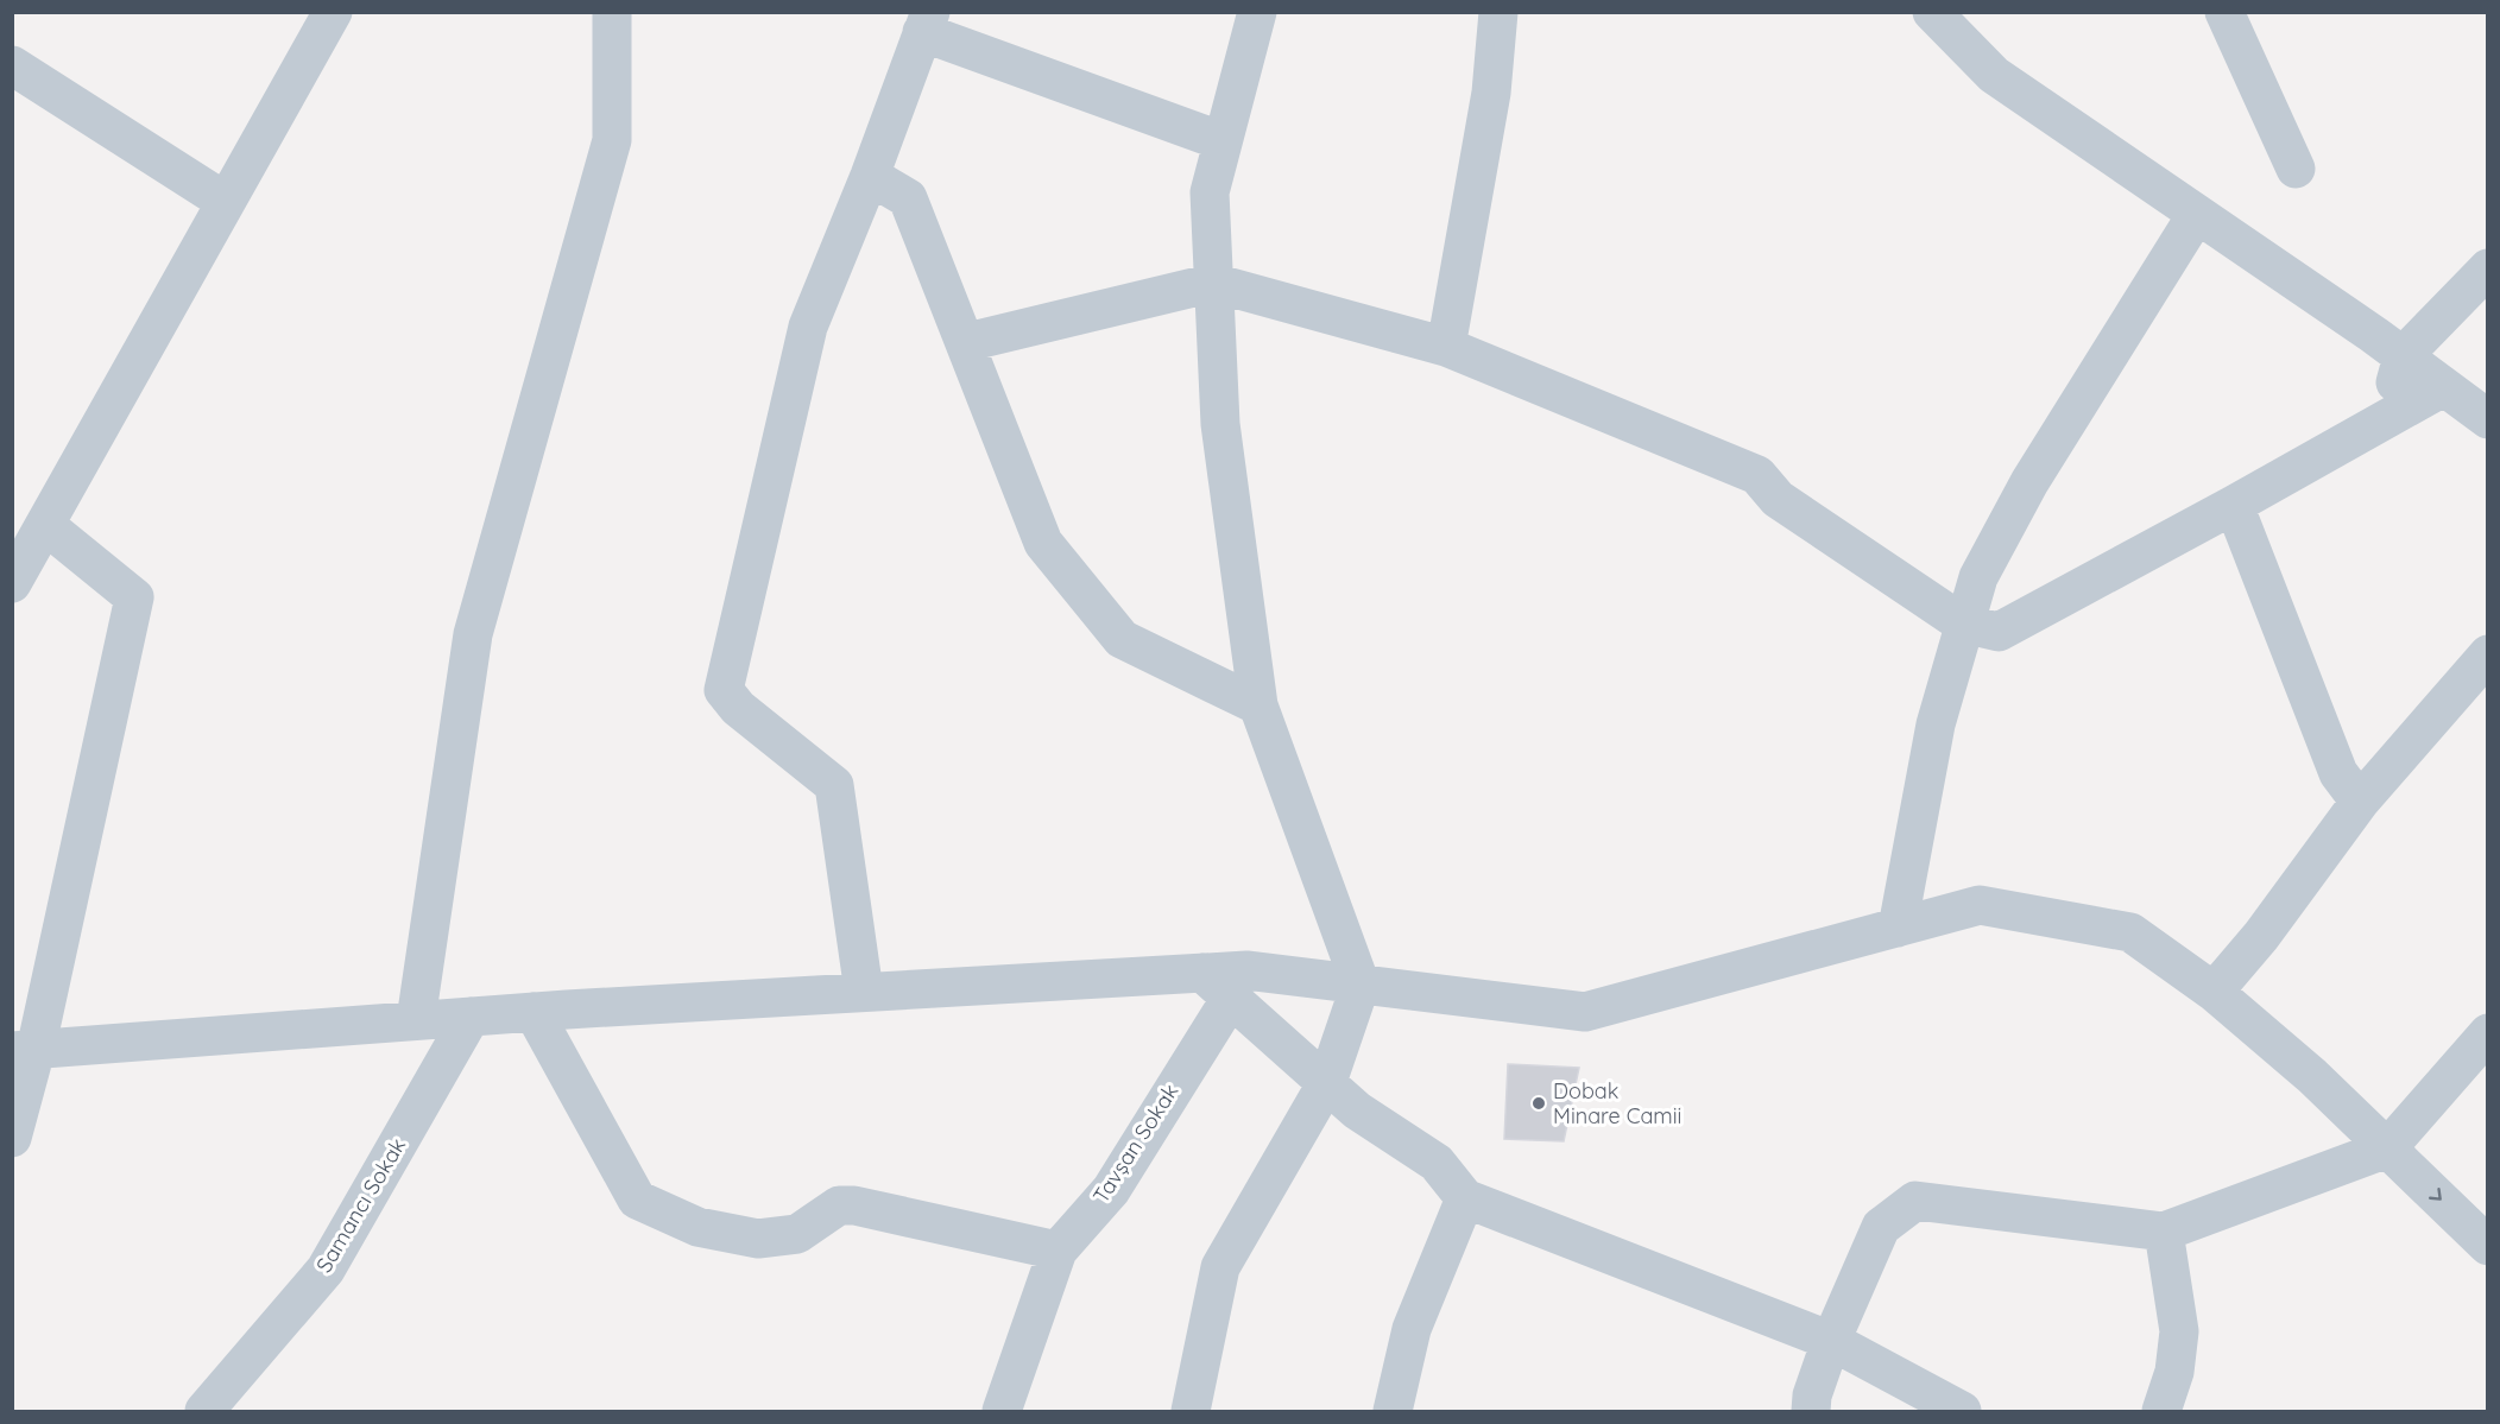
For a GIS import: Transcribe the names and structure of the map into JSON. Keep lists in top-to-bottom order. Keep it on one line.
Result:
{"streets":{"street":["Tavşan Sokak","Samancı Sokak"]},"places":["Dobak Minare Camii"]}
